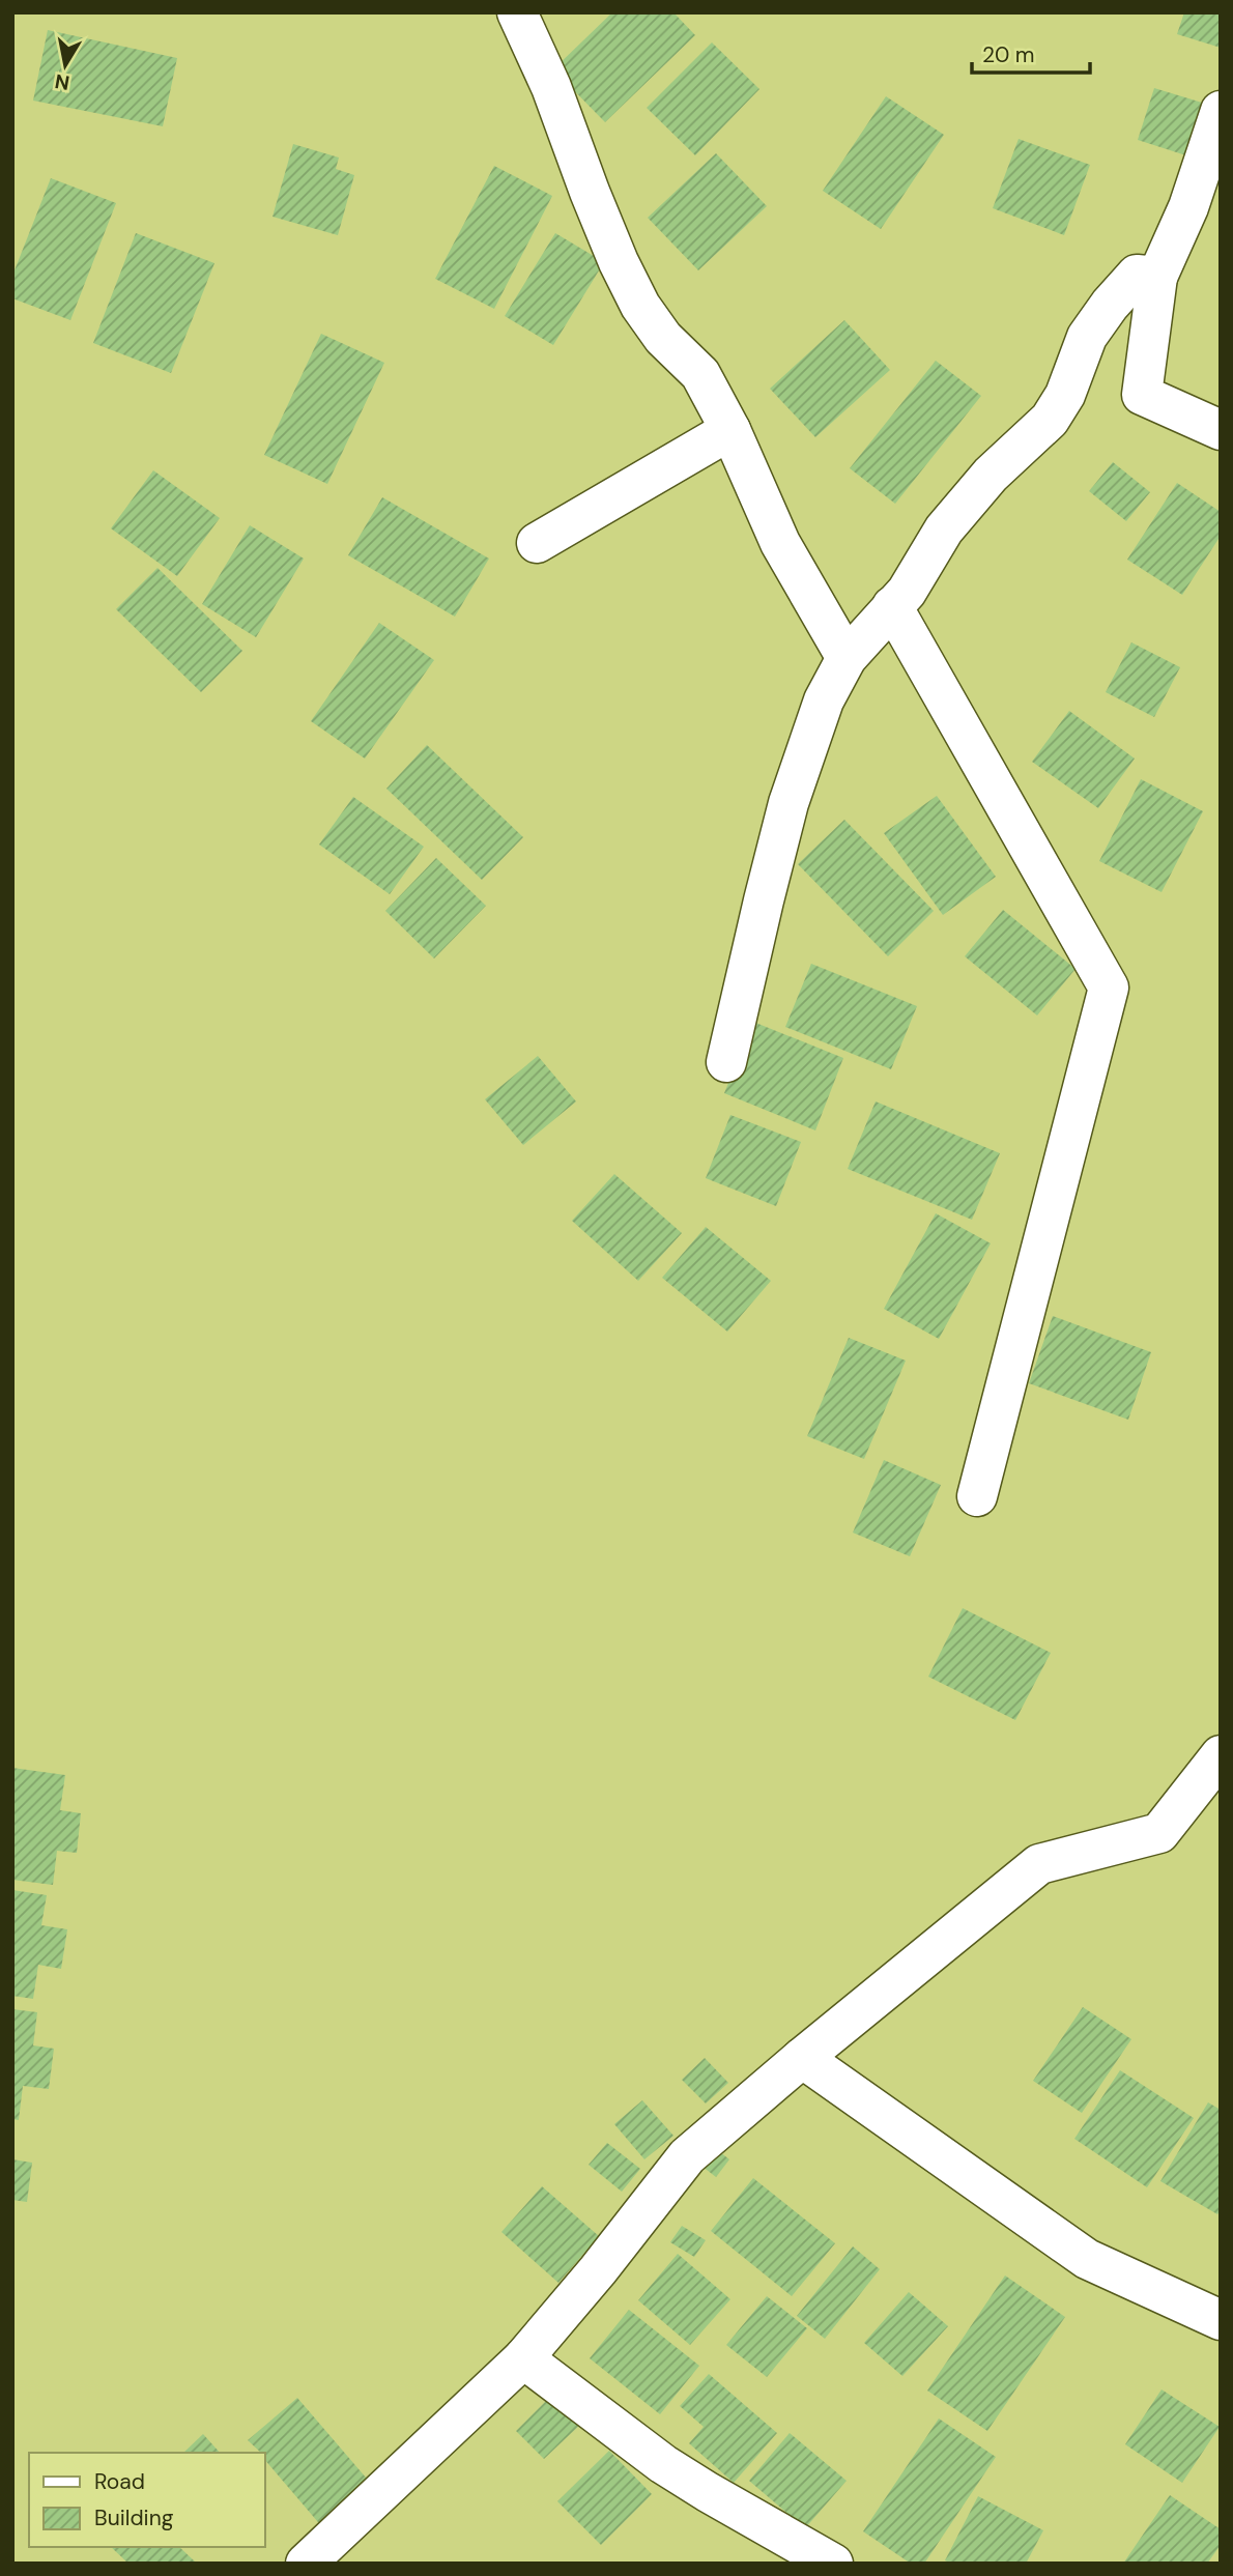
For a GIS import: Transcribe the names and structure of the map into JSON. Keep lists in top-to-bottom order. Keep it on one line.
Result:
{"legend":["Road","Building"],"scale_bar":"20 m","north":"bottom"}
